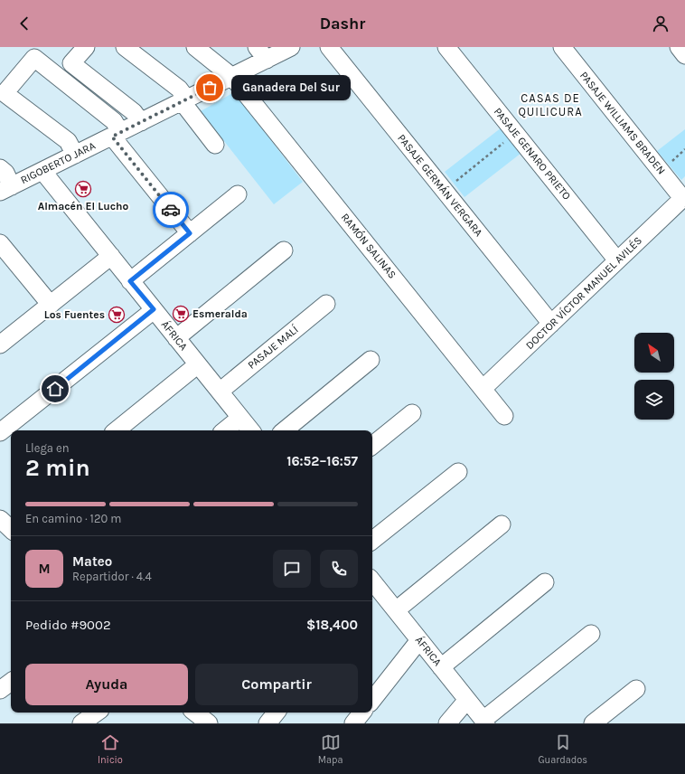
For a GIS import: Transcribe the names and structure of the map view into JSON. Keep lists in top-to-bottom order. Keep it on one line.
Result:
{"streets":{"street":["PASAJE WILLIAMS BRADEN","PASAJE GENARO PRIETO","RIGOBERTO JARA","PASAJE GERMÁN VERGARA","RAMÓN SALINAS","DOCTOR VÍCTOR MANUEL AVILÉS","ÁFRICA","PASAJE MALÍ"]},"crossings":[["PASAJE WILLIAMS BRADEN","DOCTOR VÍCTOR MANUEL AVILÉS"],["PASAJE GENARO PRIETO","DOCTOR VÍCTOR MANUEL AVILÉS"],["RIGOBERTO JARA","RAMÓN SALINAS"],["RIGOBERTO JARA","ÁFRICA"],["PASAJE GERMÁN VERGARA","DOCTOR VÍCTOR MANUEL AVILÉS"],["RAMÓN SALINAS","DOCTOR VÍCTOR MANUEL AVILÉS"],["ÁFRICA","PASAJE MALÍ"]],"districts":["CASAS DE QUILICURA"],"places":{"other":["Ganadera Del Sur"],"supermarket":["Almacén El Lucho","Esmeralda","Los Fuentes"]},"north":"top left","page":{"header":"Dashr","bubble":"Ganadera Del Sur","heading":["2 min","Llega en","16:52–16:57"],"panel":["Mateo","Repartidor · 4.4","Pedido #9002","$18,400"],"bar":"En camino · 120 m","round":"M","buttons":["Ayuda","Compartir"],"tabs":["Inicio","Mapa","Guardados"]}}
